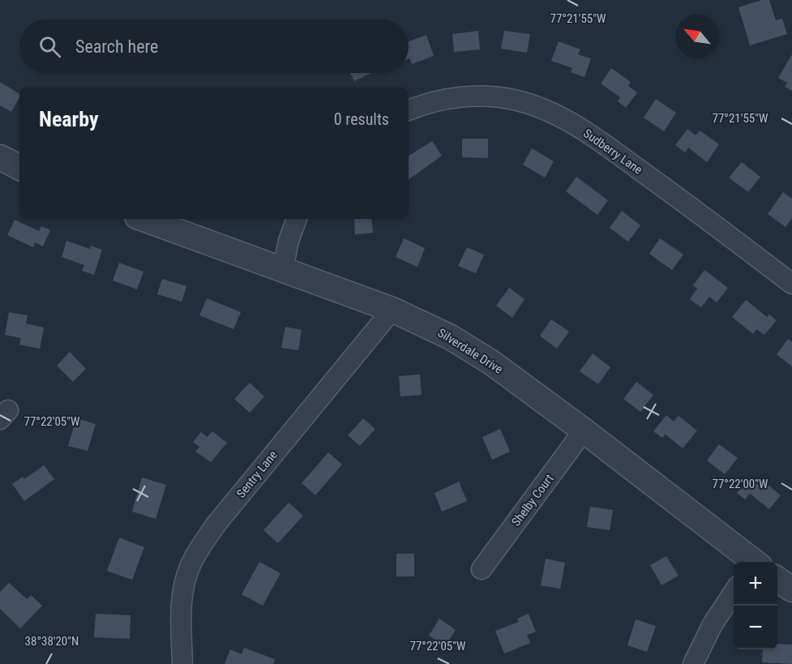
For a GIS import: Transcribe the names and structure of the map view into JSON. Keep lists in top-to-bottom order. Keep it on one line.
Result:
{"streets":{"street":["Sudberry Lane","Silverdale Drive","Sentry Lane","Shelby Court"]},"crossings":[["Silverdale Drive","Sentry Lane"],["Silverdale Drive","Shelby Court"]],"north":"top left","page":{"search":"Search here","heading":["Nearby","0 results"],"map_buttons":["+","−"]},"coordinates":["77°21'55\"W","77°22'05\"W","77°22'00\"W","38°38'20\"N"]}
